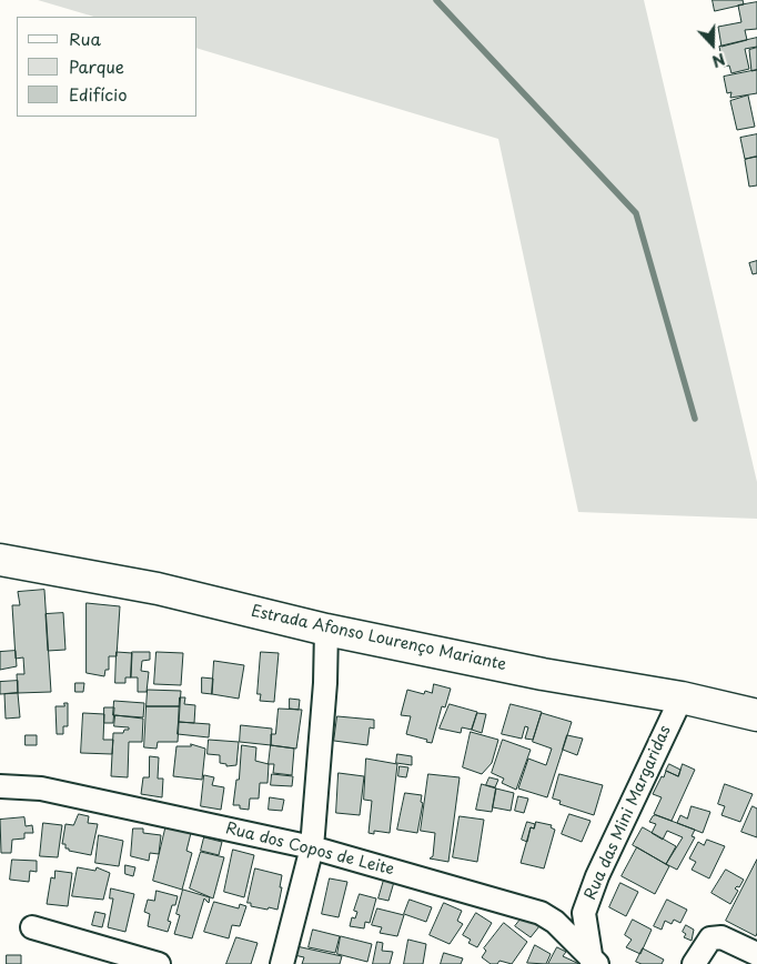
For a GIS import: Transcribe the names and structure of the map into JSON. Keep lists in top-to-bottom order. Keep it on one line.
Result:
{"streets":{"main road":["Estrada Afonso Lourenço Mariante"],"street":["Rua das Mini Margaridas","Rua dos Copos de Leite"]},"crossings":[["Estrada Afonso Lourenço Mariante","Rua das Mini Margaridas"],["Rua das Mini Margaridas","Rua dos Copos de Leite"]],"legend":["Rua","Parque","Edifício"],"north":"bottom"}
